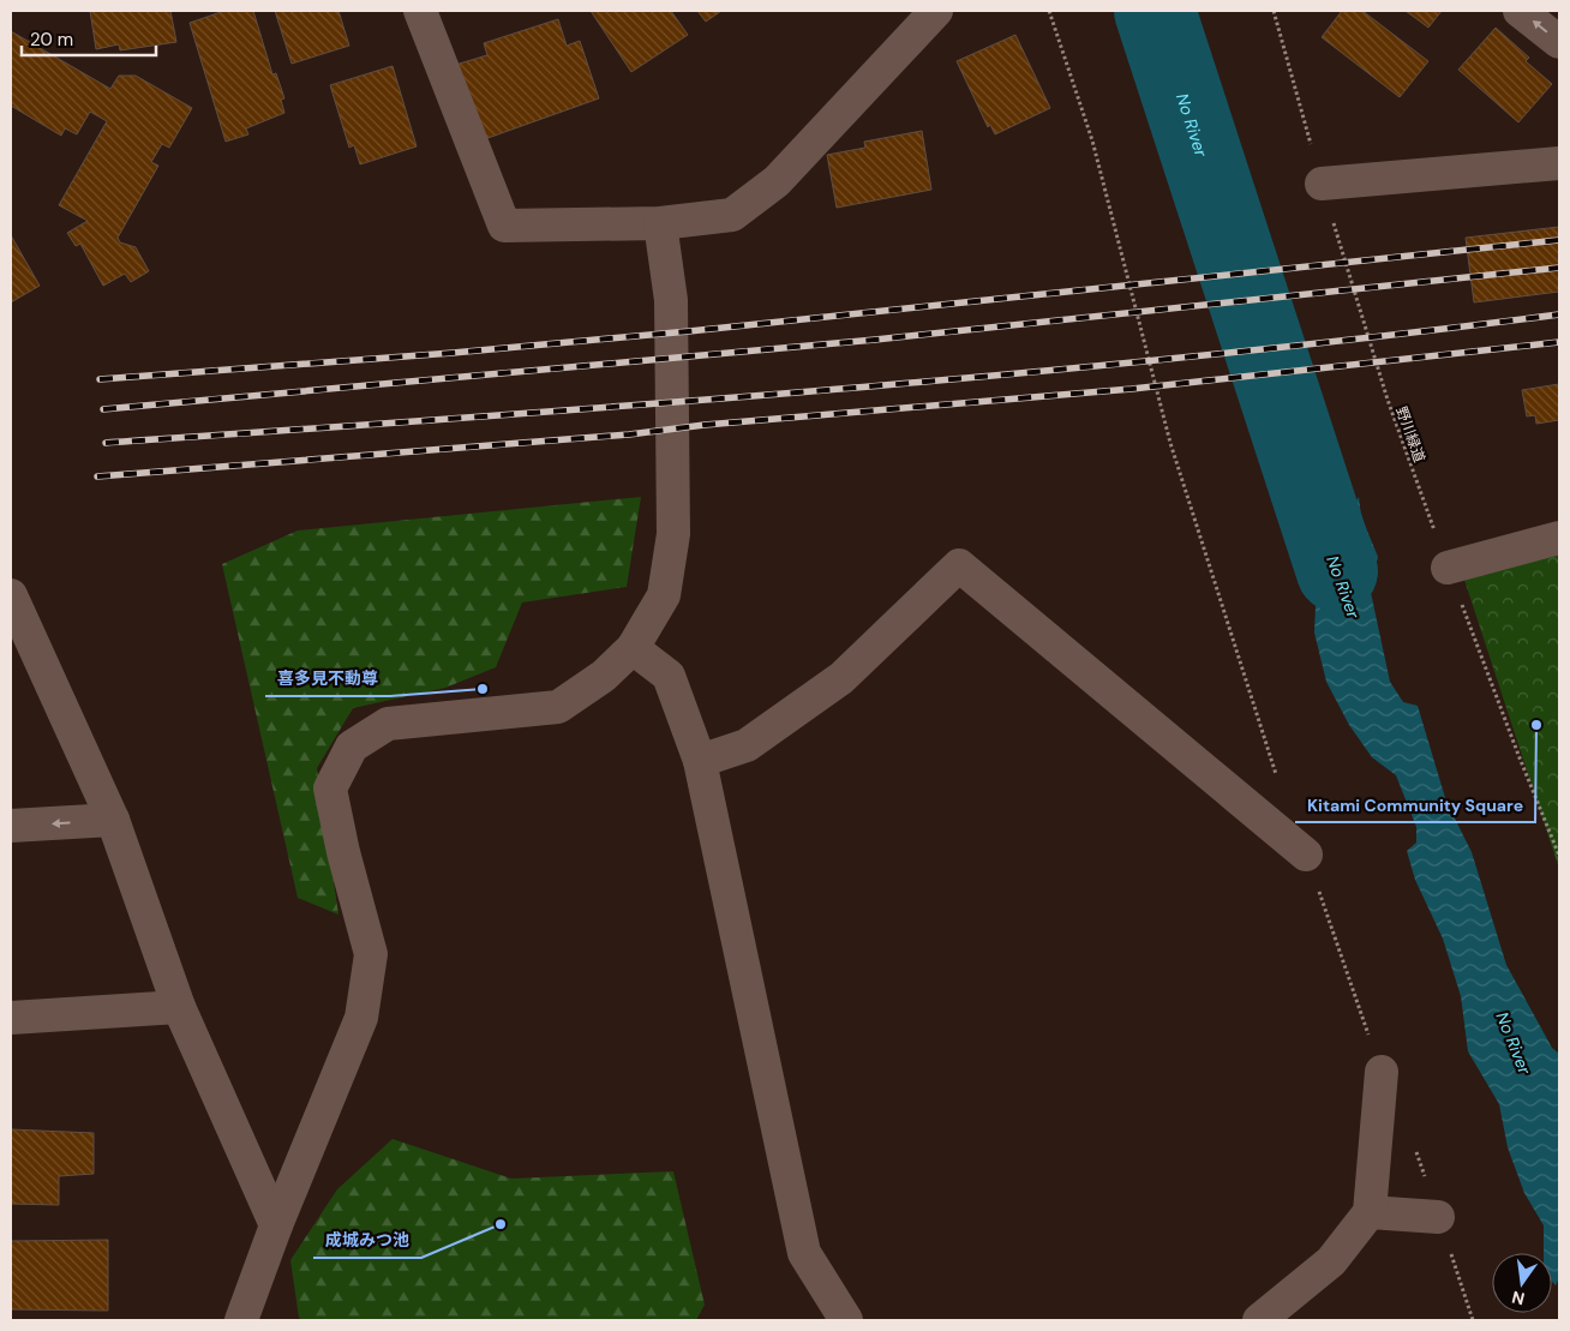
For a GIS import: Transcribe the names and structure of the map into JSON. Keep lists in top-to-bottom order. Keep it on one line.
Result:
{"streets":{"path":["野川緑道"]},"water":["No River"],"places":["喜多見不動尊","Kitami Community Square","成城みつ池"],"scale_bar":"20 m","north":"bottom"}
